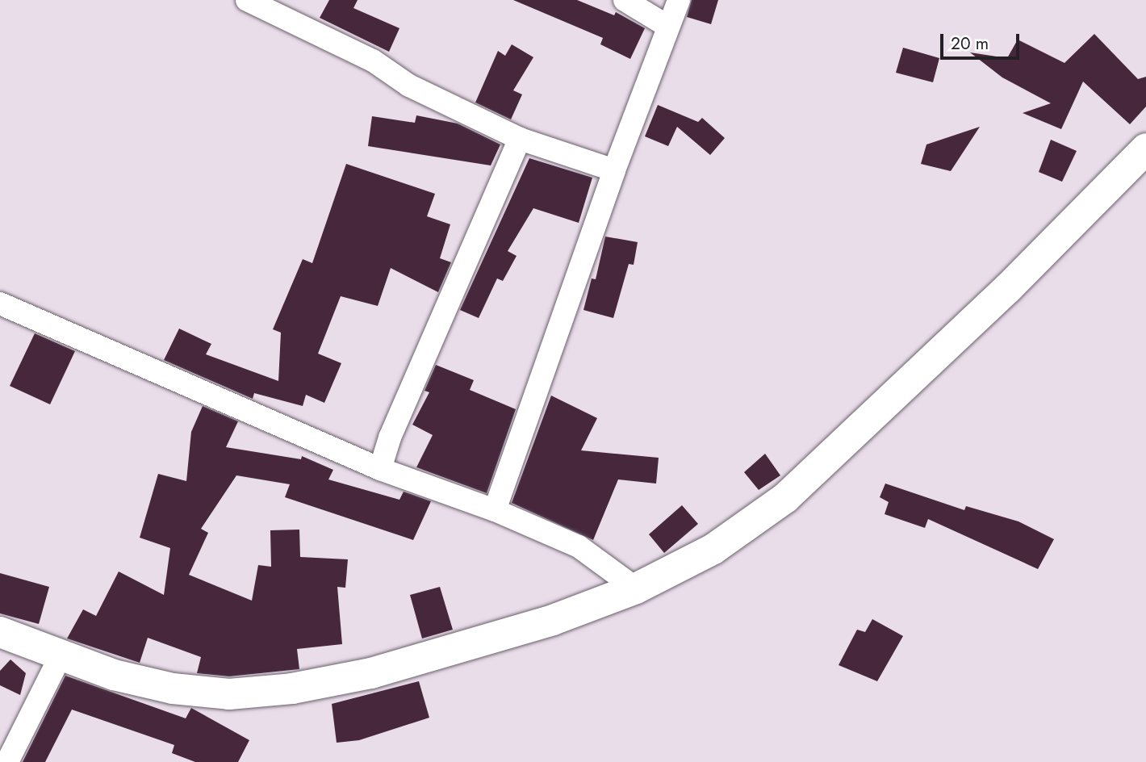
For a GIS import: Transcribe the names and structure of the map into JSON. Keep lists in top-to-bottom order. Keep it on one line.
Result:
{"scale_bar":"20 m"}
